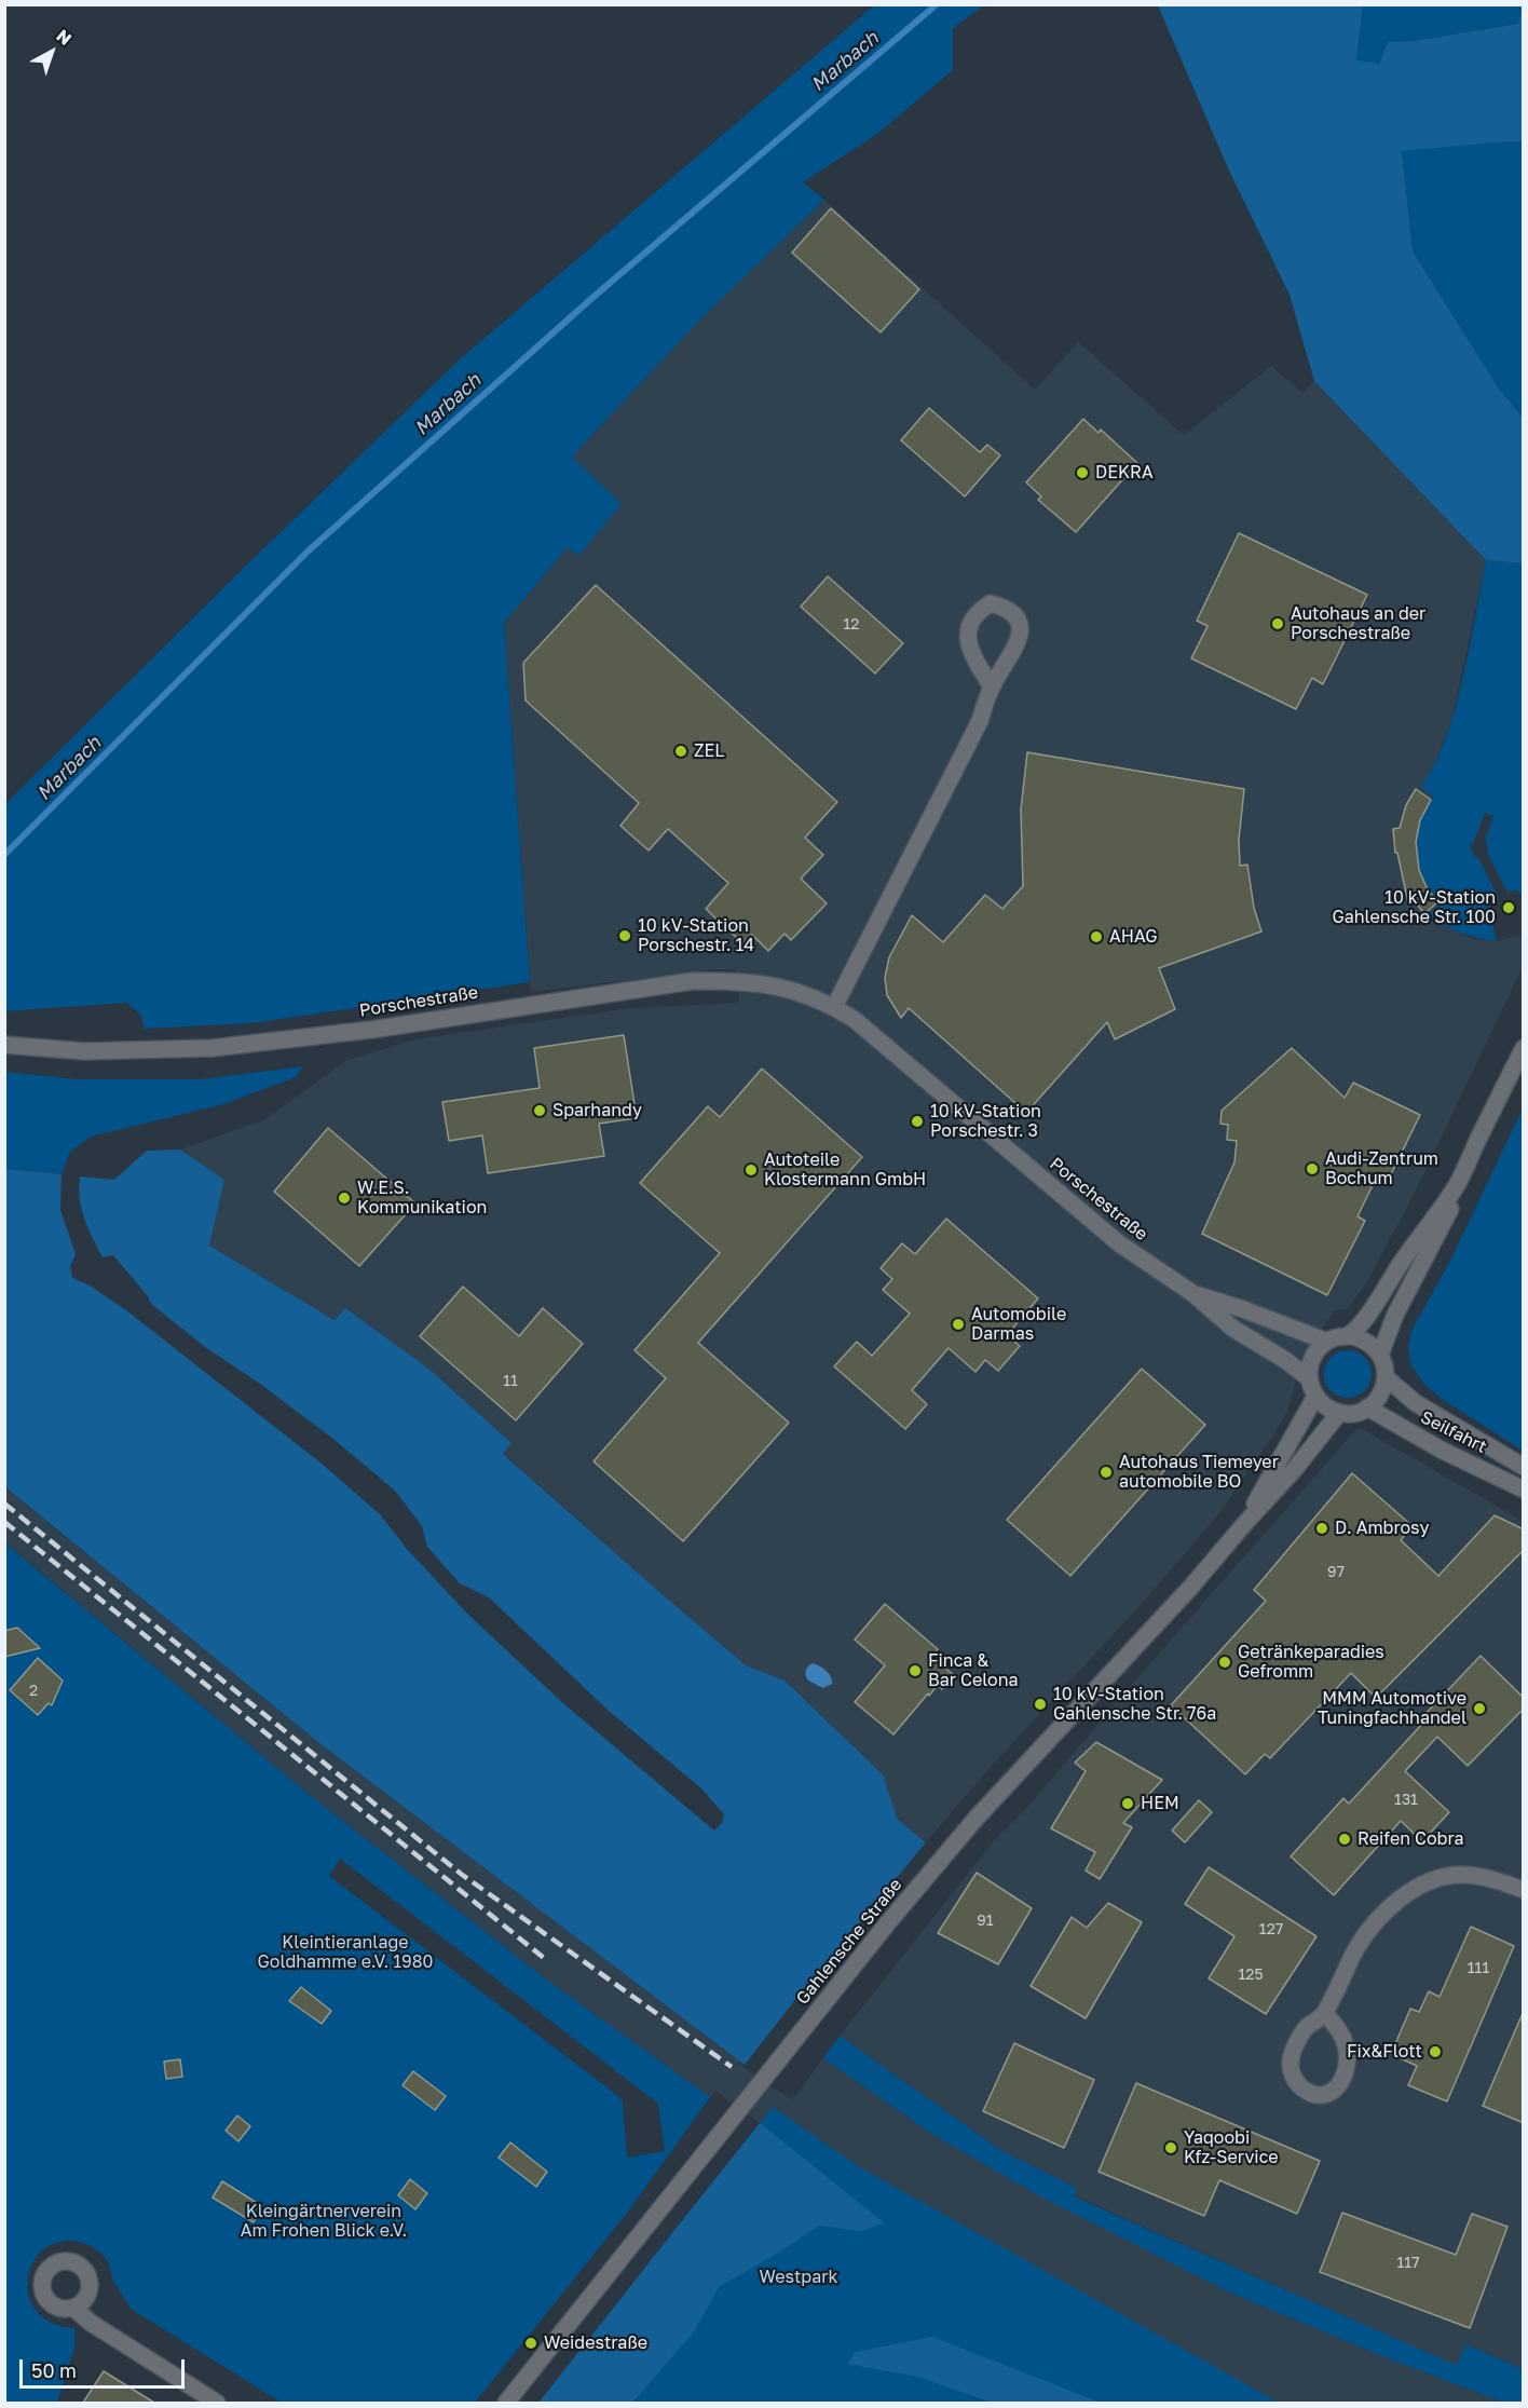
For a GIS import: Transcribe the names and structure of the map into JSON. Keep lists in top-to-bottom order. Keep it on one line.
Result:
{"streets":{"street":["Porschestraße","Seilfahrt","Gahlensche Straße"]},"crossings":[["Porschestraße","Seilfahrt"],["Porschestraße","Gahlensche Straße"],["Seilfahrt","Gahlensche Straße"]],"water":["Marbach"],"parks":["Kleintieranlage Goldhamme e.V. 1980","Kleingärtnerverein Am Frohen Blick e.V.","Westpark"],"places":["DEKRA","Autohaus an der Porschestraße","ZEL","10 kV-Station Gahlensche Str. 100","10 kV-Station Porschestr. 14","AHAG","Sparhandy","10 kV-Station Porschestr. 3","Audi-Zentrum Bochum","Autoteile Klostermann GmbH","W.E.S. Kommunikation","Automobile Darmas","Autohaus Tiemeyer automobile BO","D. Ambrosy","Getränkeparadies Gefromm","Finca & Bar Celona","10 kV-Station Gahlensche Str. 76a","MMM Automotive Tuningfachhandel","HEM","Reifen Cobra","Fix&Flott","Yaqoobi Kfz-Service","Weidestraße"],"house_numbers":["12","11","97","2","131","91","127","111","125","117"],"scale_bar":"50 m","north":"top right"}
